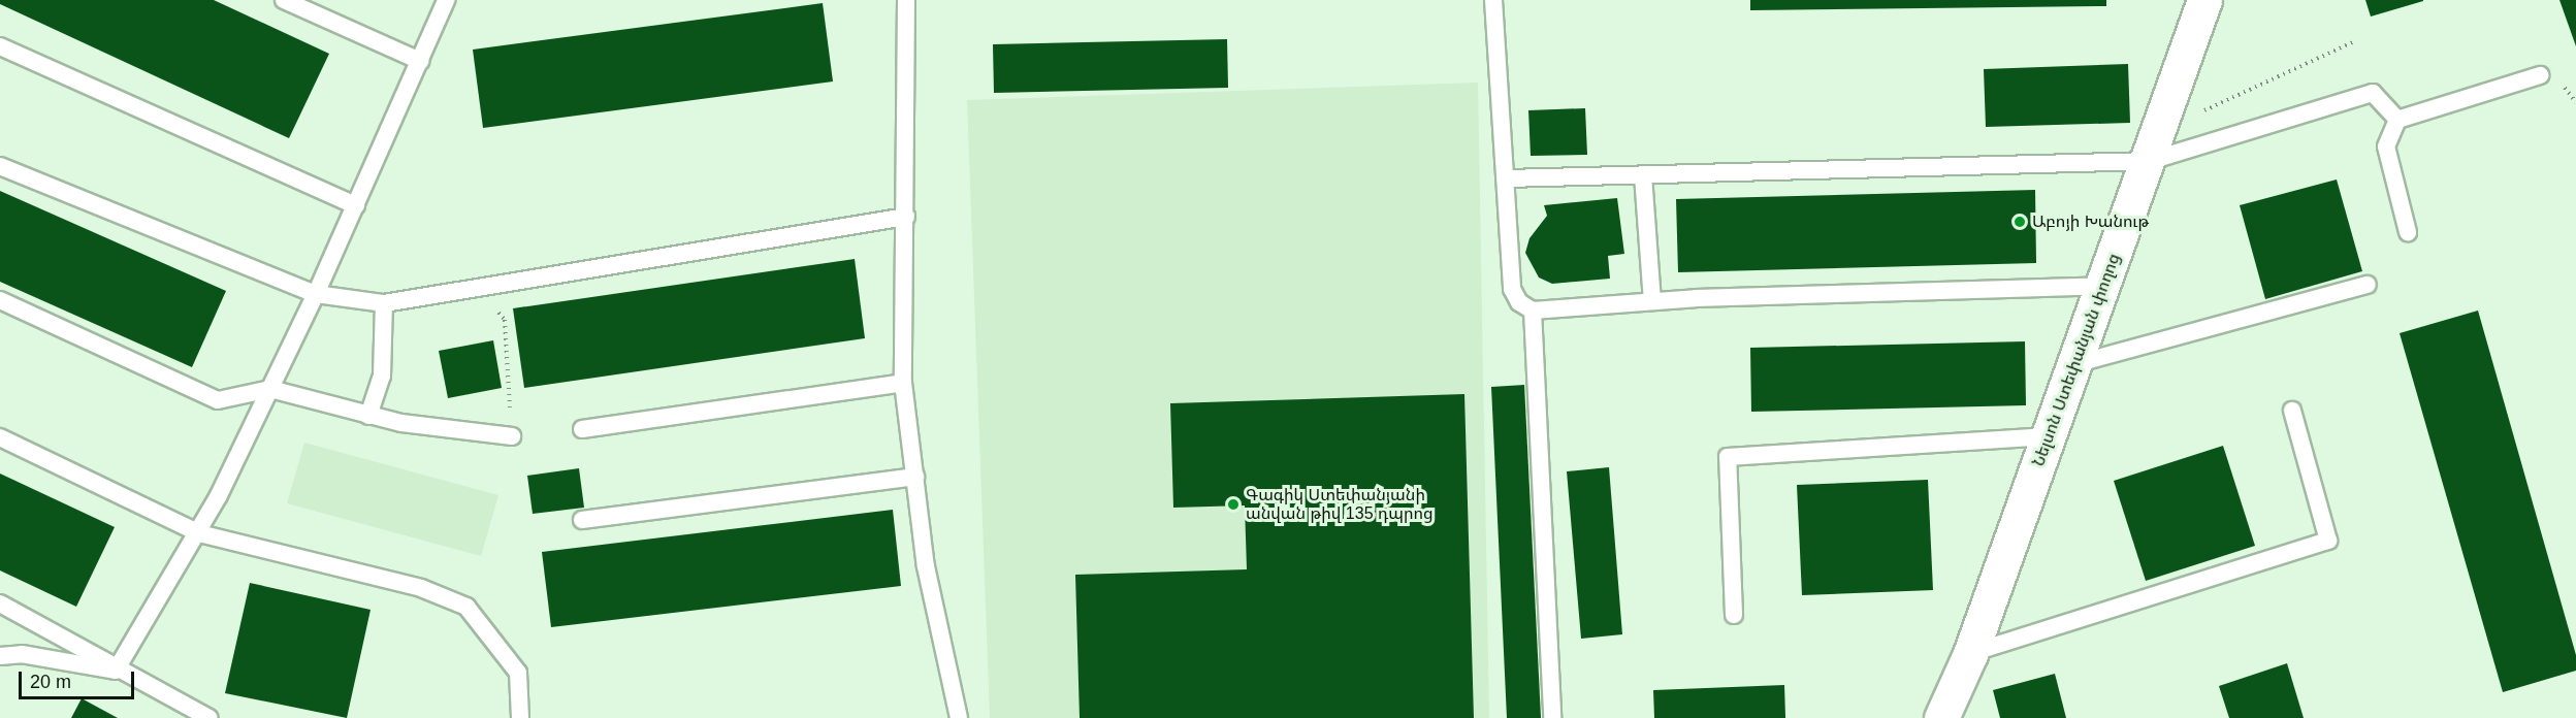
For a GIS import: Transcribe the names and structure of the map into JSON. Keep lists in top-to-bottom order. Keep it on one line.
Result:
{"streets":{"street":["Նելսոն Ստեփանյան փողոց"]},"places":["Աբոյի Խանութ","Գագիկ Ստեփանյանի անվան թիվ 135 դպրոց"],"scale_bar":"20 m"}
